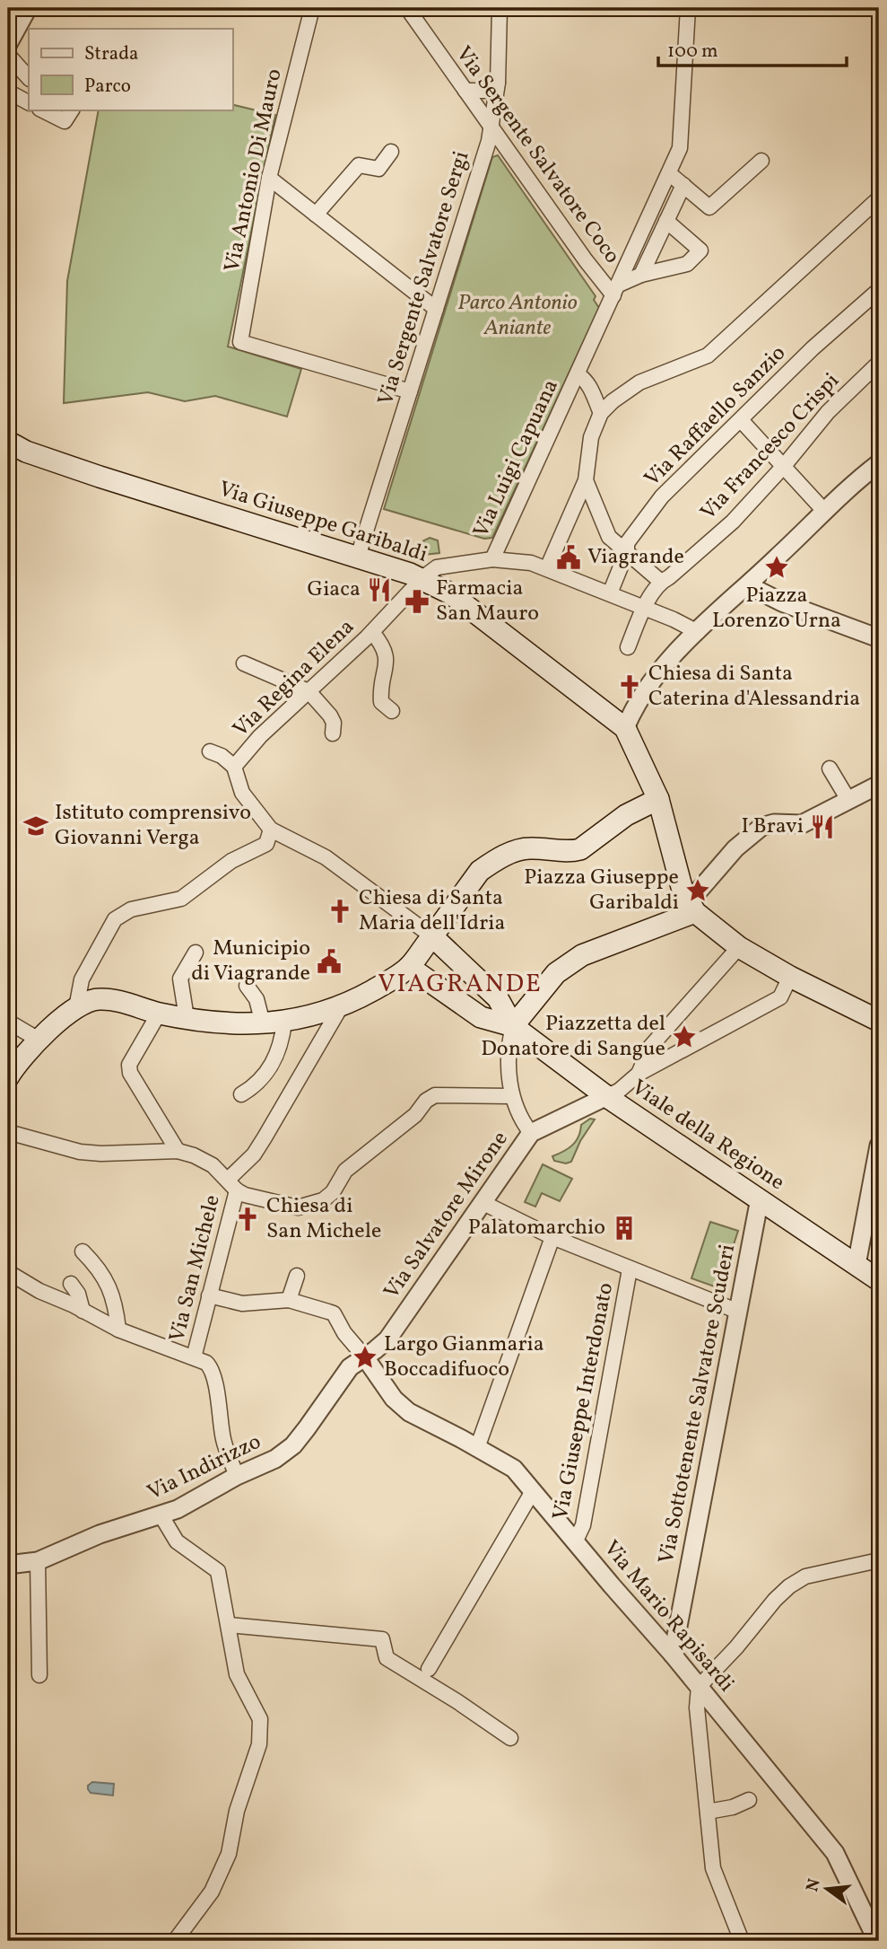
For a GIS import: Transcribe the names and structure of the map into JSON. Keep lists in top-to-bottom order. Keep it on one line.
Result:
{"streets":{"main road":["Via Giuseppe Garibaldi","Viale della Regione"],"street":["Via Sergente Salvatore Coco","Via Antonio Di Mauro","Via Sergente Salvatore Sergi","Via Raffaello Sanzio","Via Francesco Crispi","Via Luigi Capuana","Via Regina Elena","Via Salvatore Mirone","Via San Michele","Via Giuseppe Interdonato","Via Sottotenente Salvatore Scuderi","Via Indirizzo","Via Mario Rapisardi"]},"crossings":[["Via Sergente Salvatore Coco","Via Sergente Salvatore Sergi"],["Via Sergente Salvatore Coco","Via Luigi Capuana"],["Via Antonio Di Mauro","Via Sergente Salvatore Sergi"],["Via Sergente Salvatore Sergi","Via Giuseppe Garibaldi"],["Via Giuseppe Garibaldi","Via Regina Elena"],["Viale della Regione","Via Salvatore Mirone"],["Viale della Regione","Via Sottotenente Salvatore Scuderi"],["Via Salvatore Mirone","Via Indirizzo"],["Via Salvatore Mirone","Via Mario Rapisardi"],["Via Giuseppe Interdonato","Via Mario Rapisardi"],["Via Sottotenente Salvatore Scuderi","Via Mario Rapisardi"],["Via Indirizzo","Via Mario Rapisardi"]],"districts":["VIAGRANDE"],"parks":["Parco Antonio Aniante"],"places":{"public building":["Viagrande","Municipio di Viagrande"],"place":["Piazza Lorenzo Urna","Piazza Giuseppe Garibaldi","Piazzetta del Donatore di Sangue","Largo Gianmaria Boccadifuoco"],"restaurant":["Giaca","I Bravi"],"pharmacy":["Farmacia San Mauro"],"church":["Chiesa di Santa Caterina d'Alessandria","Chiesa di Santa Maria dell'Idria","Chiesa di San Michele"],"school or university":["Istituto comprensivo Giovanni Verga"],"building":["Palatomarchio"]},"legend":["Strada","Parco"],"scale_bar":"100 m","north":"left"}
